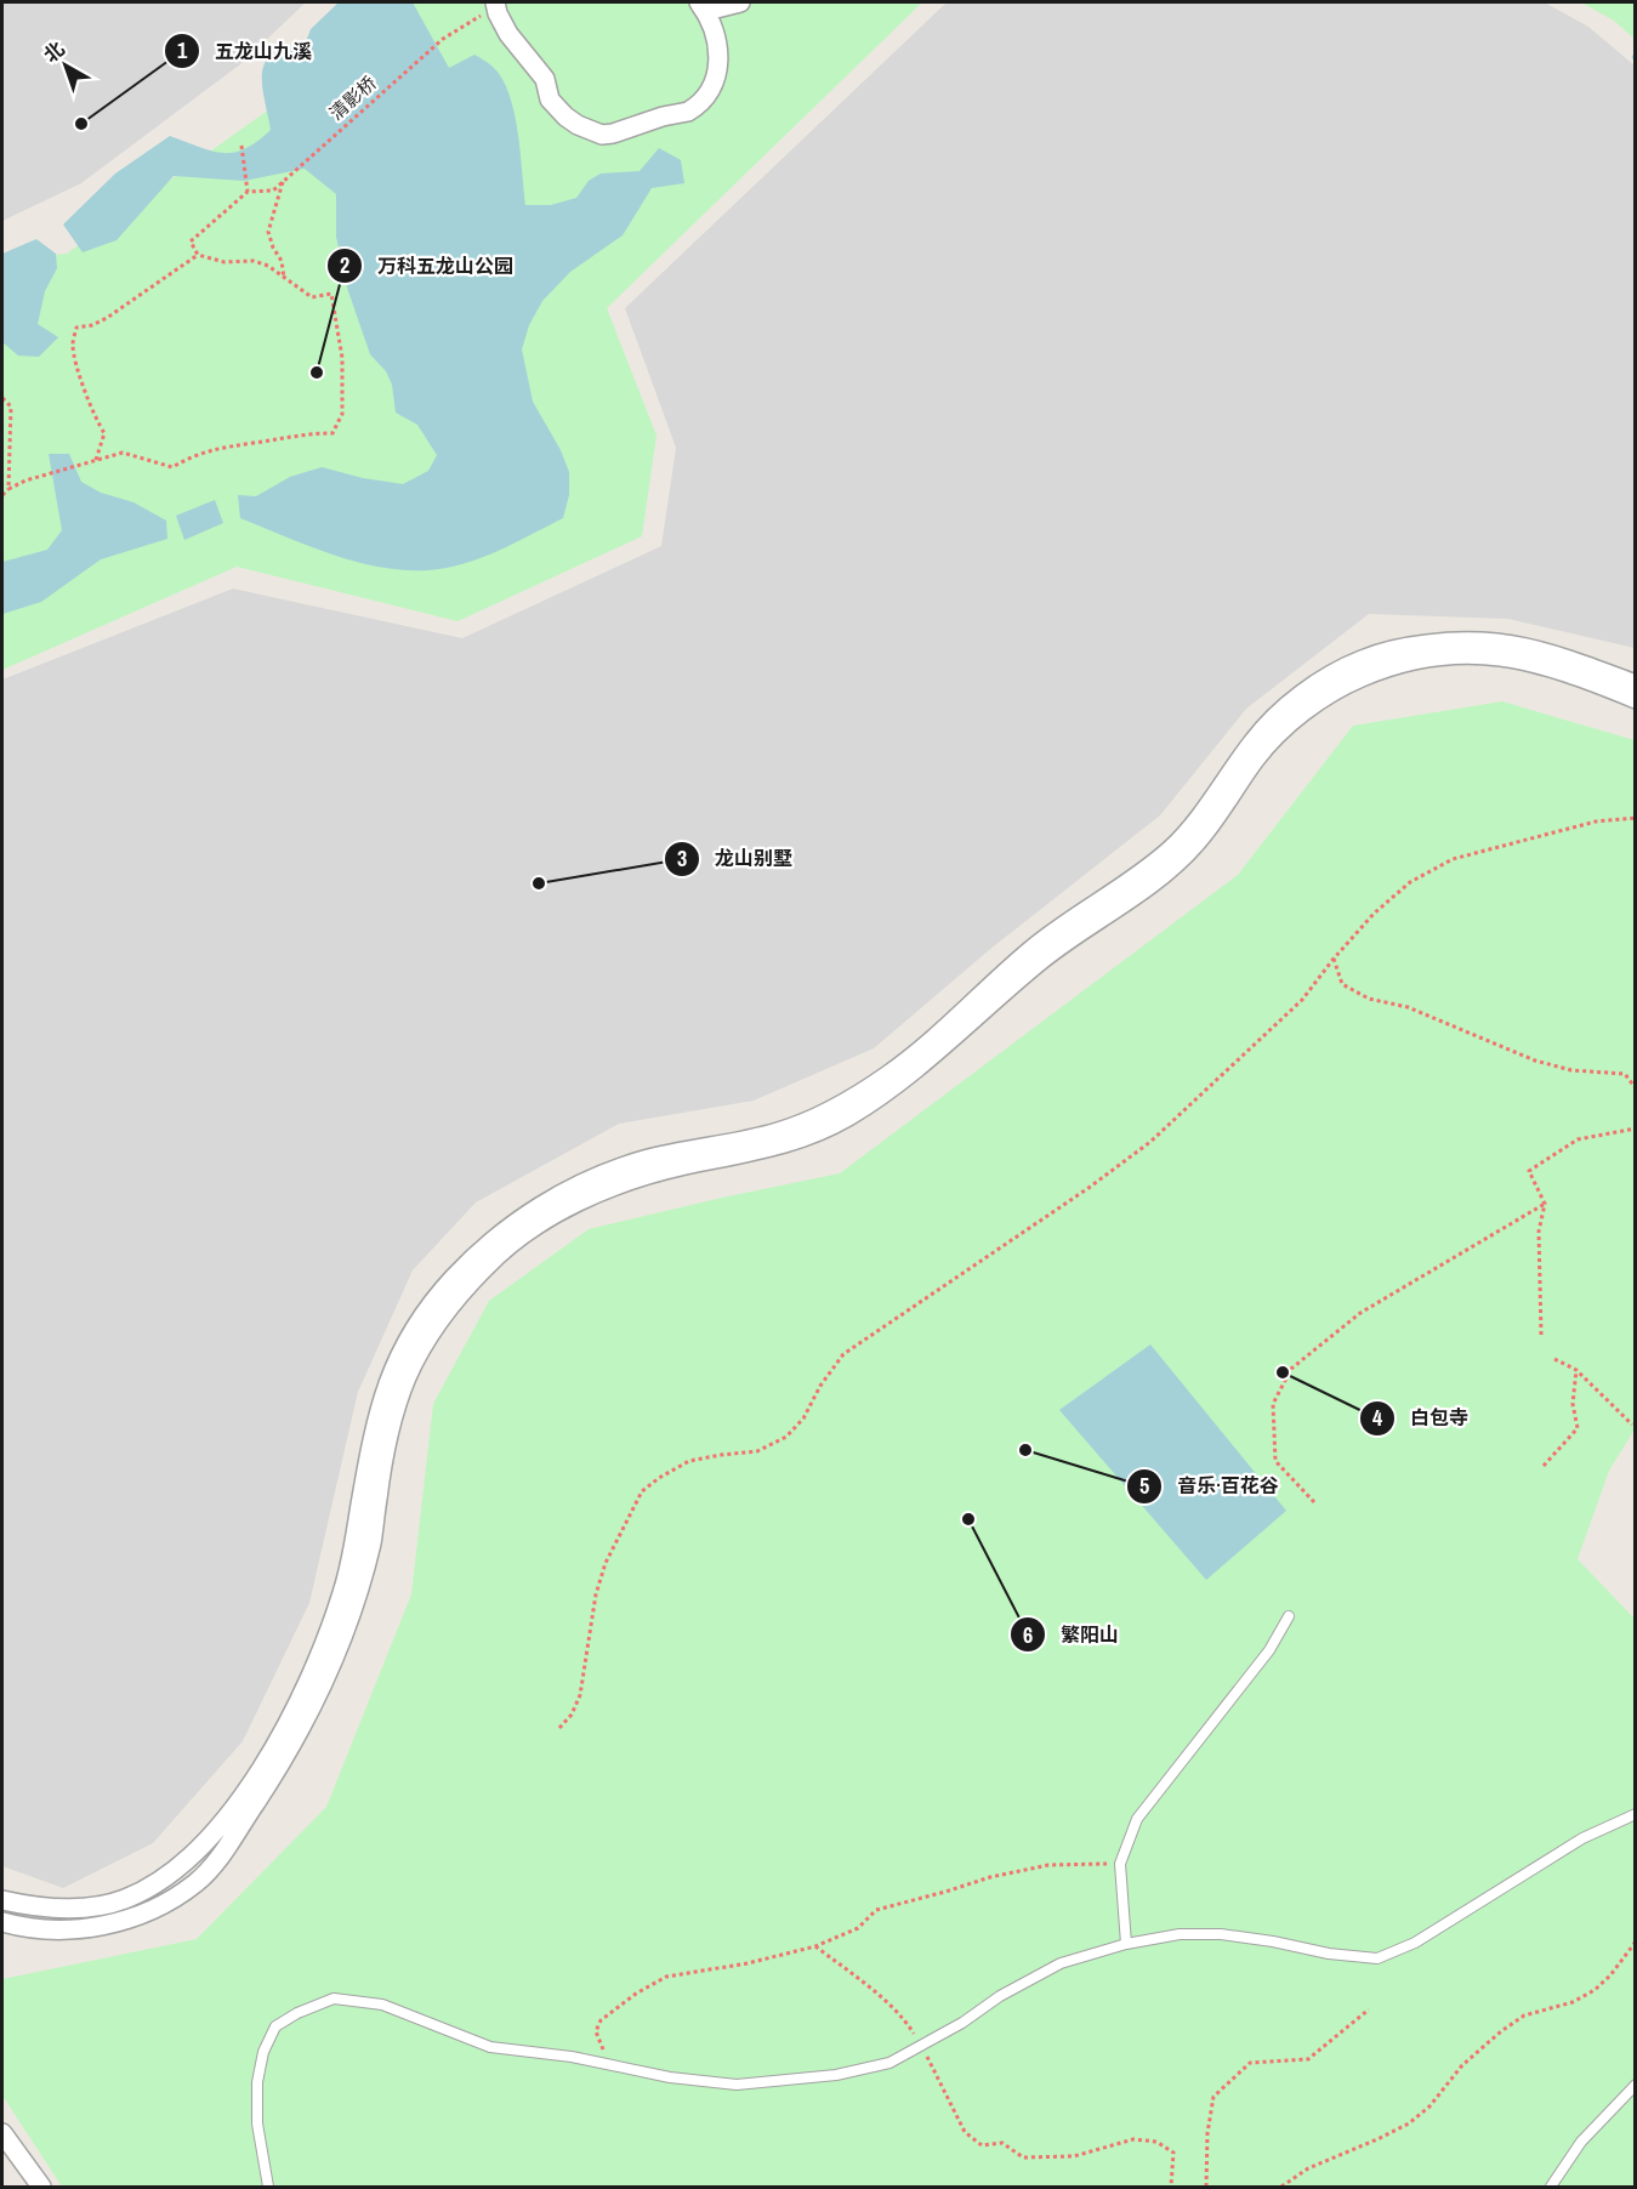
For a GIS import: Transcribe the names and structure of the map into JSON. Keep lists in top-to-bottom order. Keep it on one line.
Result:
{"streets":{"path":["清影桥"]},"places":["五龙山九溪","万科五龙山公园","龙山别墅","白包寺","音乐·百花谷","繁阳山"],"north":"top left"}
